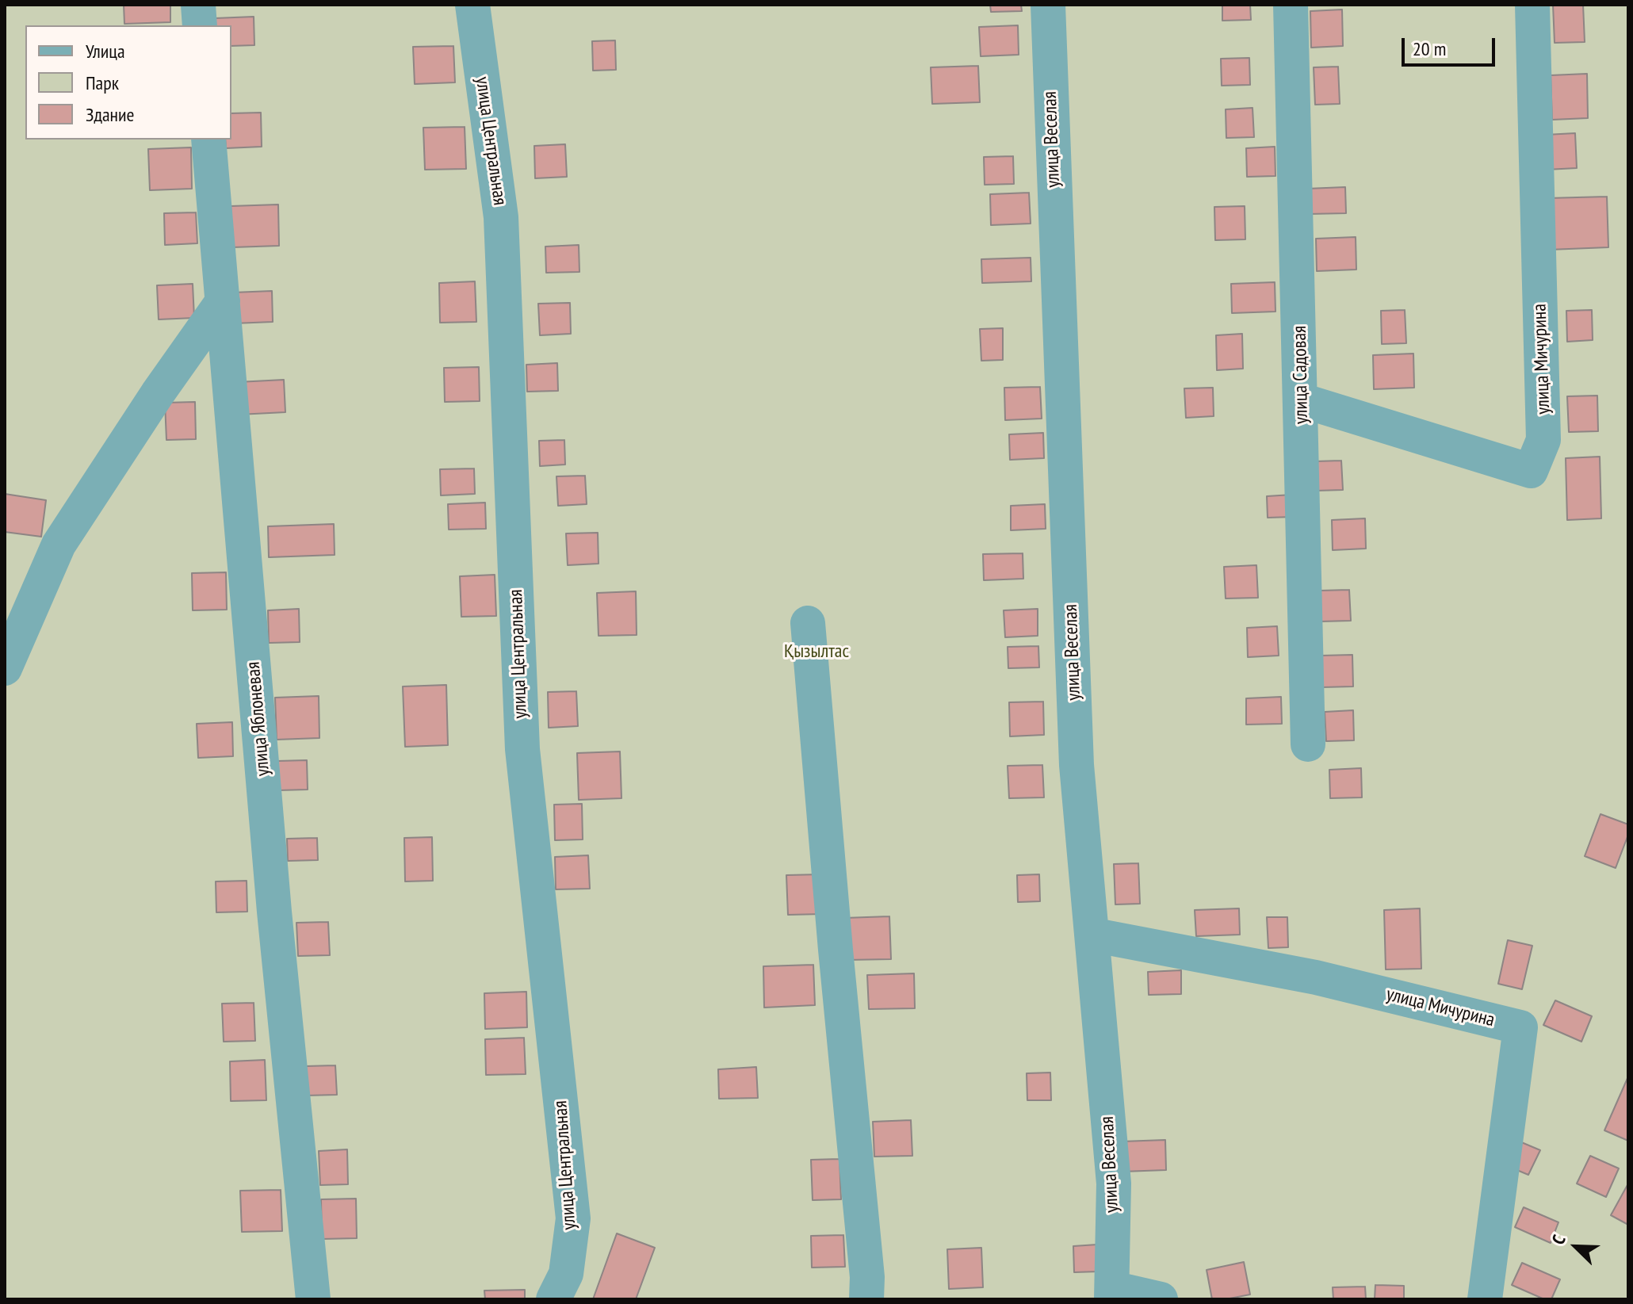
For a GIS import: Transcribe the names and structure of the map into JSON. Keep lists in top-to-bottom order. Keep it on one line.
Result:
{"streets":{"street":["улица Веселая","улица Центральная","улица Мичурина","улица Садовая","улица Яблоневая"]},"crossings":[["улица Веселая","улица Мичурина"],["улица Мичурина","улица Садовая"]],"parks":["Қызылтас"],"legend":["Улица","Парк","Здание"],"scale_bar":"20 m","north":"top left"}
